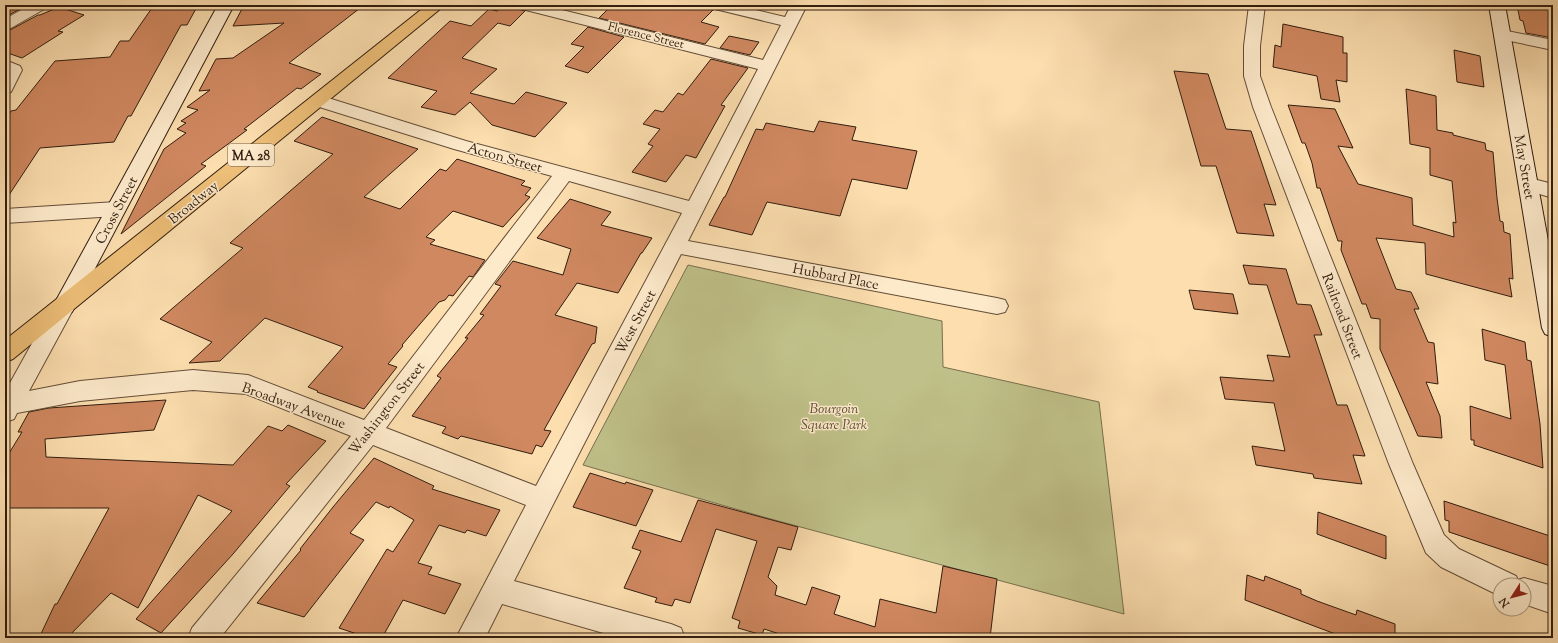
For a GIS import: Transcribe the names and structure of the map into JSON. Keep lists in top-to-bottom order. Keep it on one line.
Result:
{"streets":{"main road":["MA 28","Broadway"],"street":["Florence Street","Acton Street","May Street","Cross Street","Hubbard Place","Railroad Street","West Street","Broadway Avenue","Washington Street"]},"crossings":[["Florence Street","West Street"],["Acton Street","Broadway"],["Acton Street","West Street"],["Acton Street","Washington Street"],["Broadway","Cross Street"],["Cross Street","Broadway Avenue"],["Hubbard Place","West Street"],["West Street","Broadway Avenue"],["Broadway Avenue","Washington Street"]],"parks":["Bourgoin Square Park"],"north":"bottom left"}
